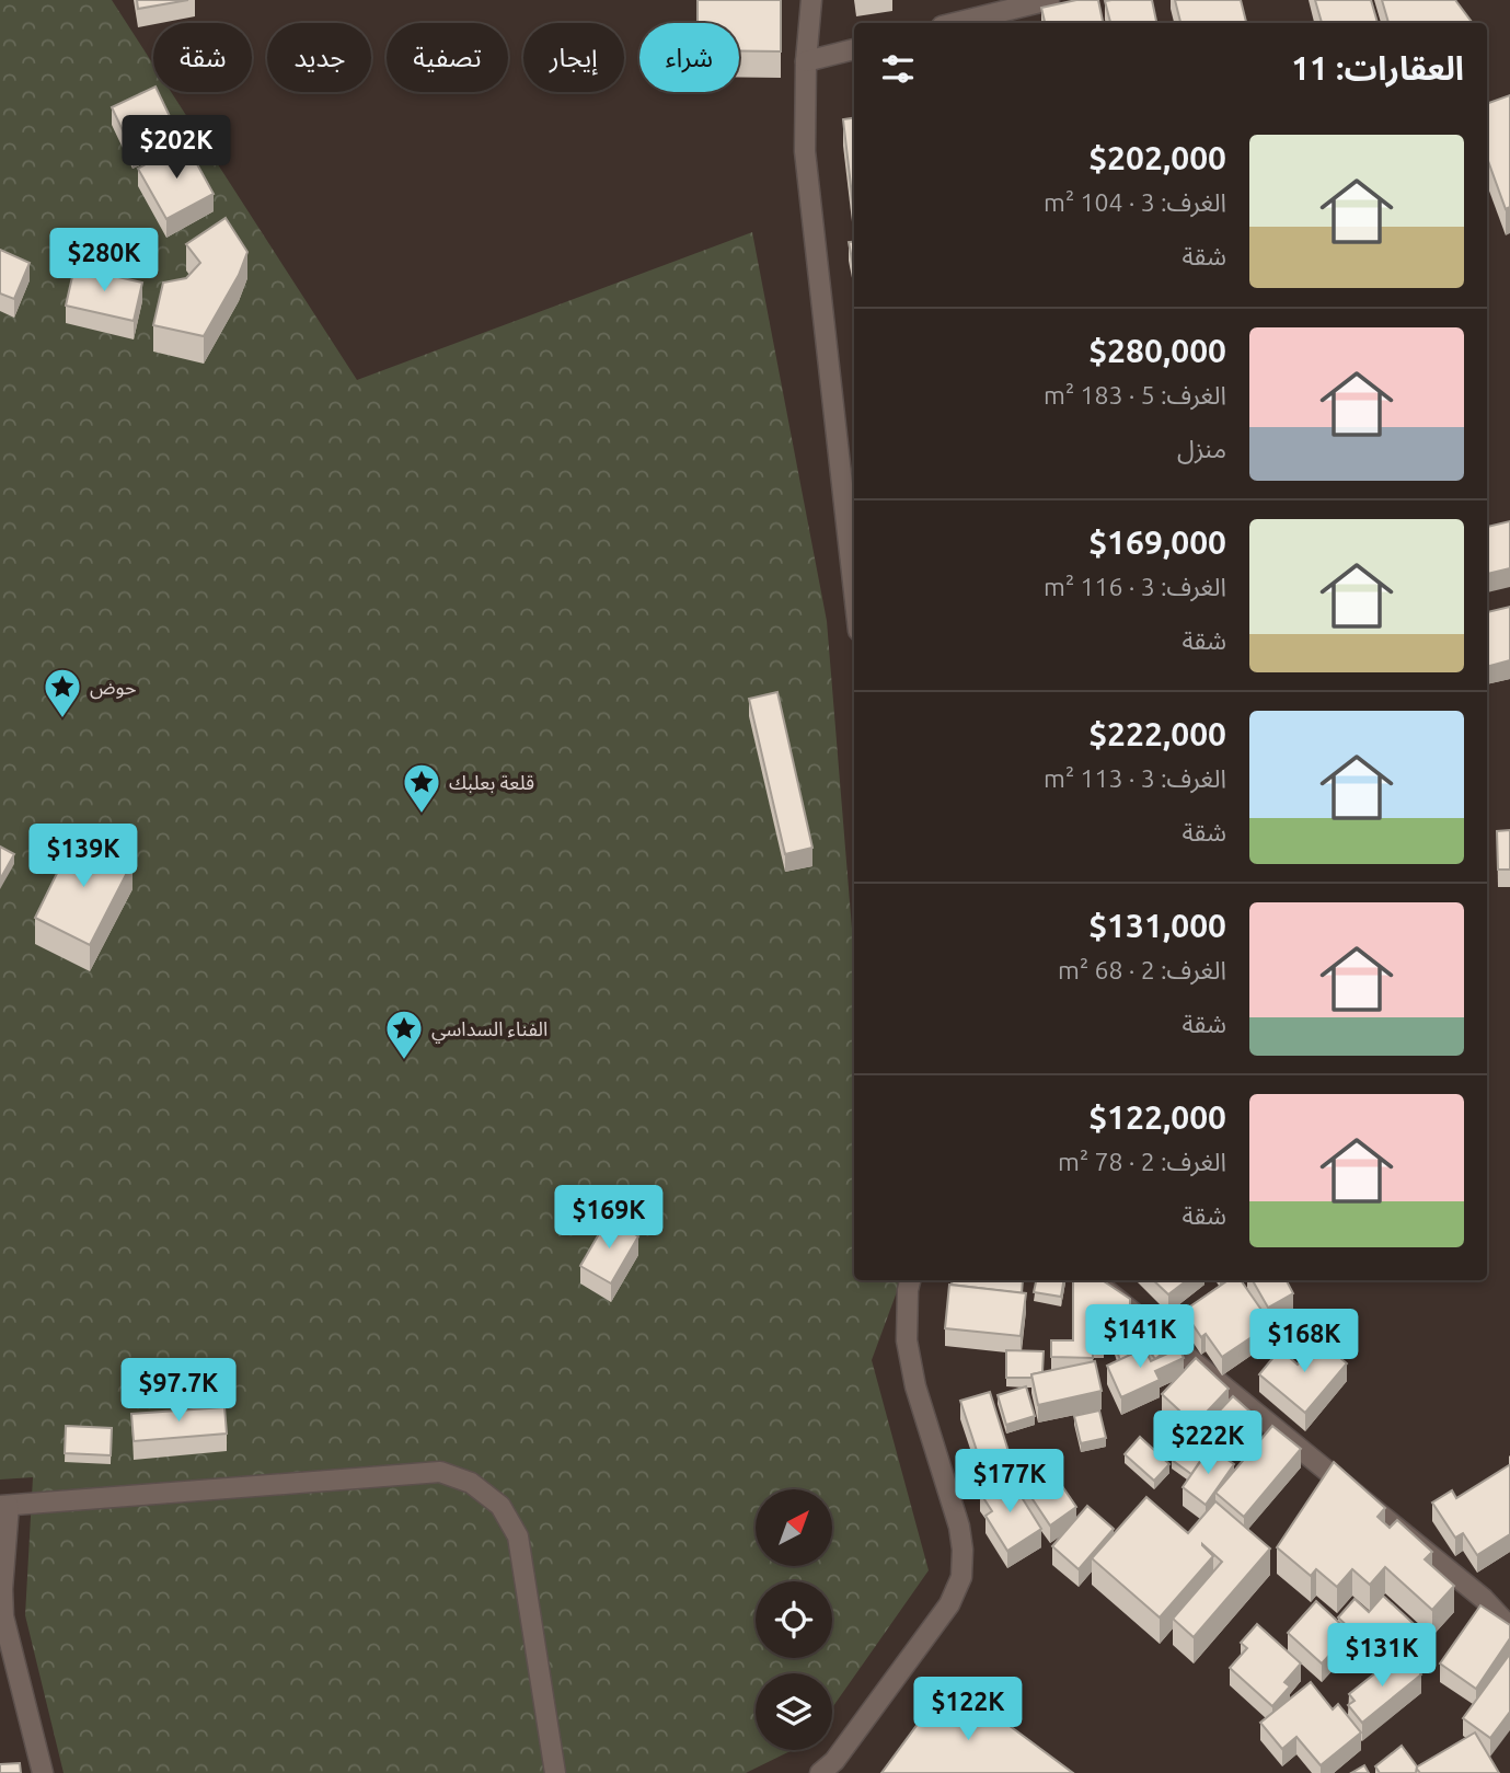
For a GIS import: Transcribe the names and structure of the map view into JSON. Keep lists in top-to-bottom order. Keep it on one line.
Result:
{"places":{"place":["حوض","قلعة بعلبك","الفناء السداسي"]},"north":"top right","page":{"chip":["شراء","إيجار","تصفية","جديد","شقة"],"heading":"العقارات: 11","price":["$202K","$280K","$139K","$169K","$141K","$168K","$97.7K","$222K","$177K","$131K","$122K"],"list":[{"name":"$202,000","note":"الغرف: 3 · 104 m² · شقة"},{"name":"$280,000","note":"الغرف: 5 · 183 m² · منزل"},{"name":"$169,000","note":"الغرف: 3 · 116 m² · شقة"},{"name":"$222,000","note":"الغرف: 3 · 113 m² · شقة"},{"name":"$131,000","note":"الغرف: 2 · 68 m² · شقة"},{"name":"$122,000","note":"الغرف: 2 · 78 m² · شقة"}]}}
